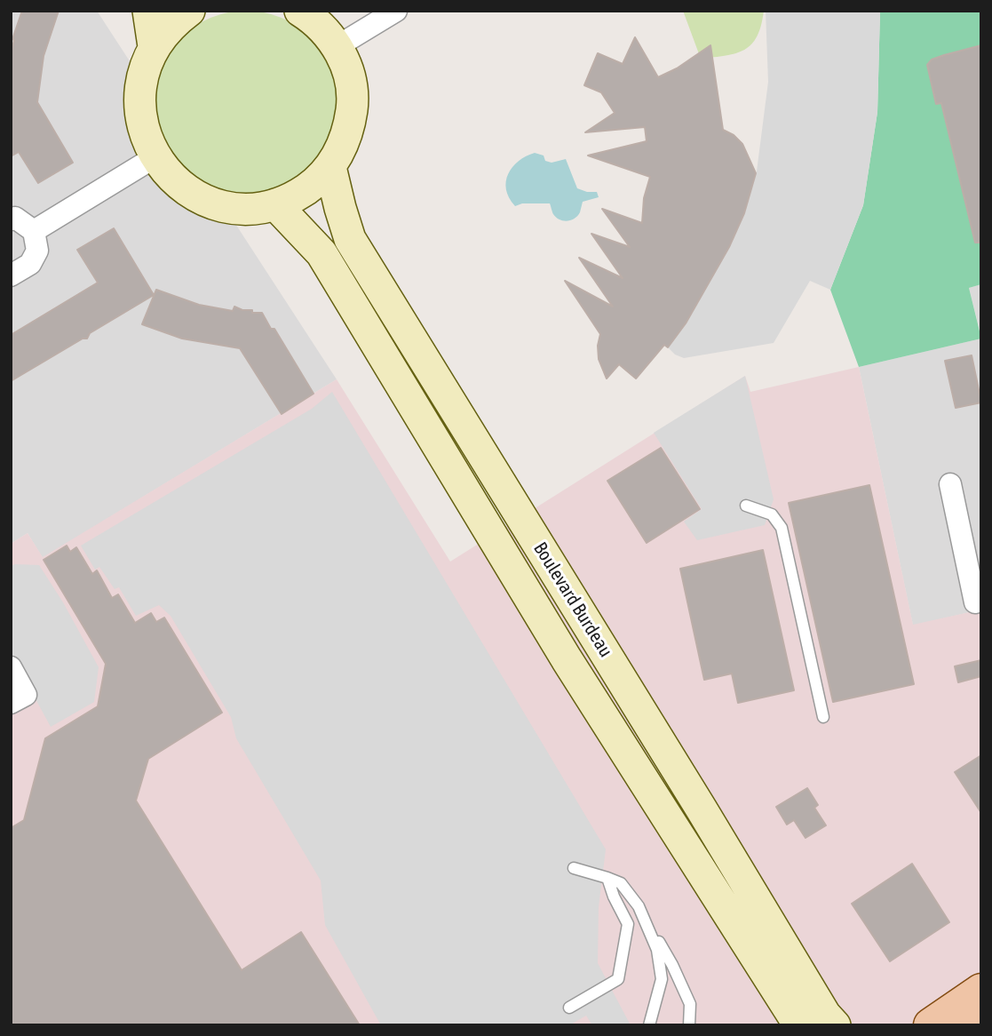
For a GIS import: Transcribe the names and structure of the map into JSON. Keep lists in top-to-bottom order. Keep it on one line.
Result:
{"streets":{"main road":["Boulevard Burdeau"]}}
